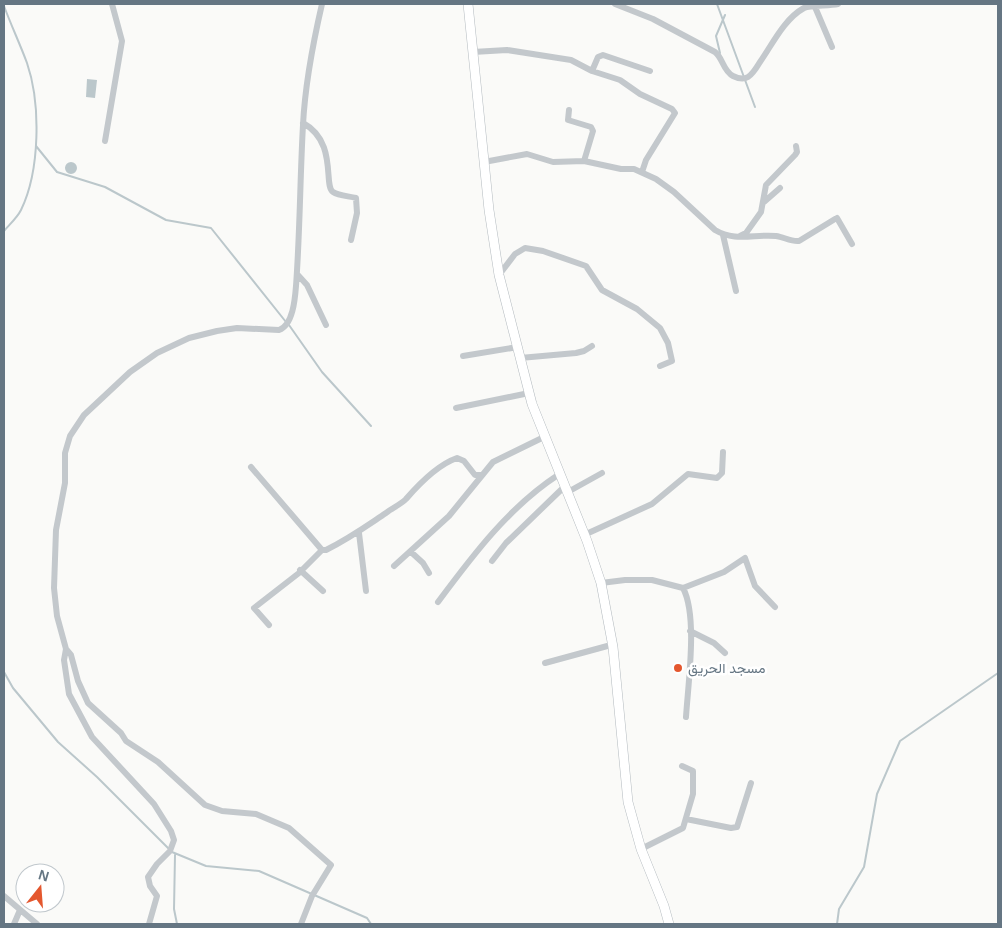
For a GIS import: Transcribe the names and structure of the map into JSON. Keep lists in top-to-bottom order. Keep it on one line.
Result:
{"places":["مسجد الحريق"],"north":"top"}
